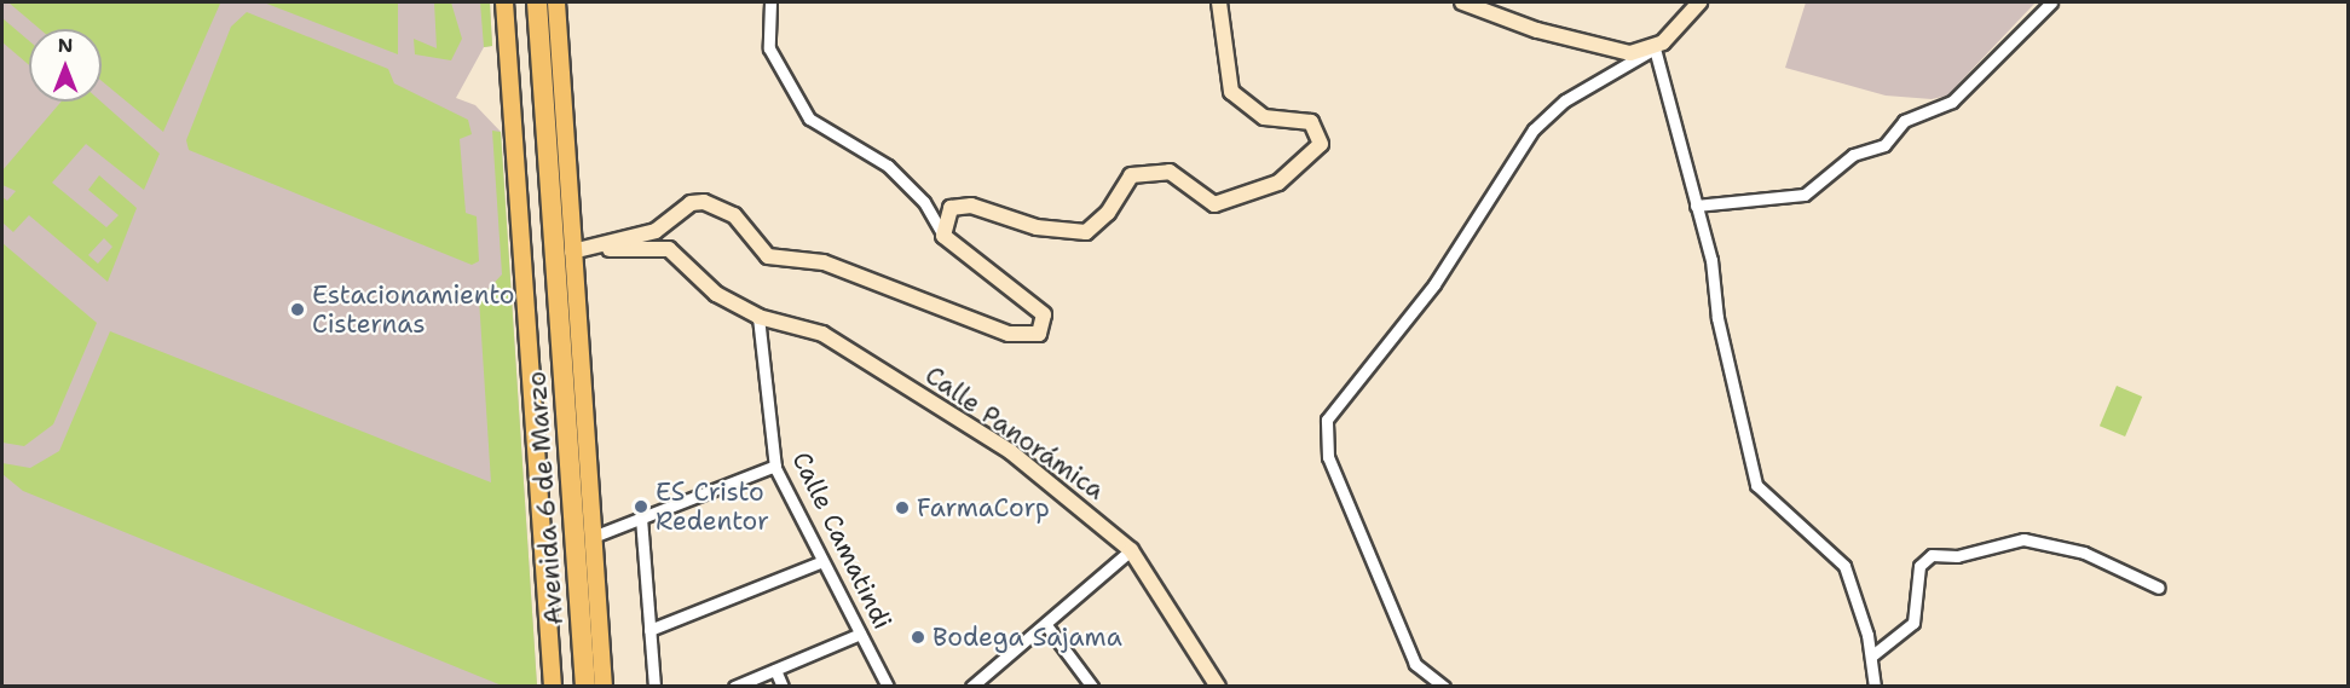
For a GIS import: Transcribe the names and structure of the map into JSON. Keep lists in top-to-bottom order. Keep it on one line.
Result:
{"streets":{"highway":["Avenida 6 de Marzo"],"street":["Calle Panorámica","Calle Camatindi"]},"crossings":[["Calle Panorámica","Calle Camatindi"]],"places":["Estacionamiento Cisternas","ES Cristo Redentor","FarmaCorp","Bodega Sajama"],"north":"top"}
